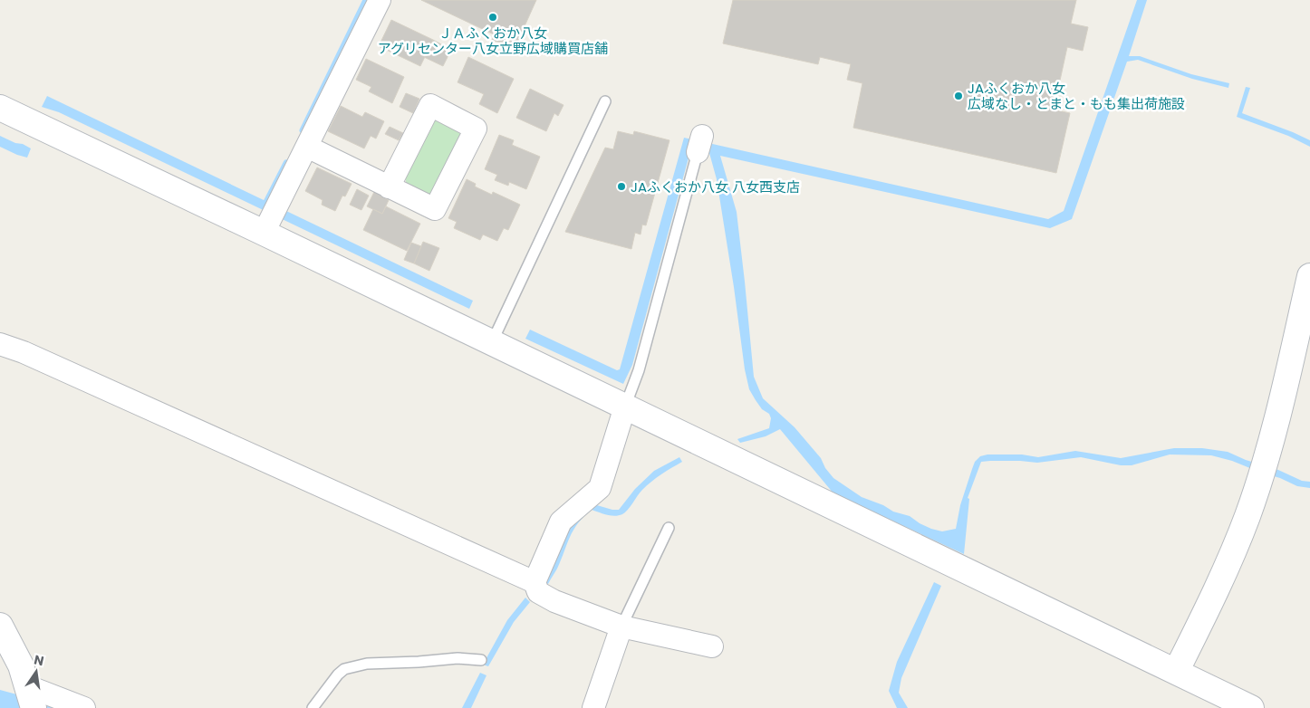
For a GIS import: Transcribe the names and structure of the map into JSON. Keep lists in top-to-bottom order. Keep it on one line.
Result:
{"places":["ＪＡふくおか八女 アグリセンター八女立野広域購買店舗","JAふくおか八女 広域なし・とまと・もも集出荷施設","JAふくおか八女 八女西支店"],"north":"top"}
